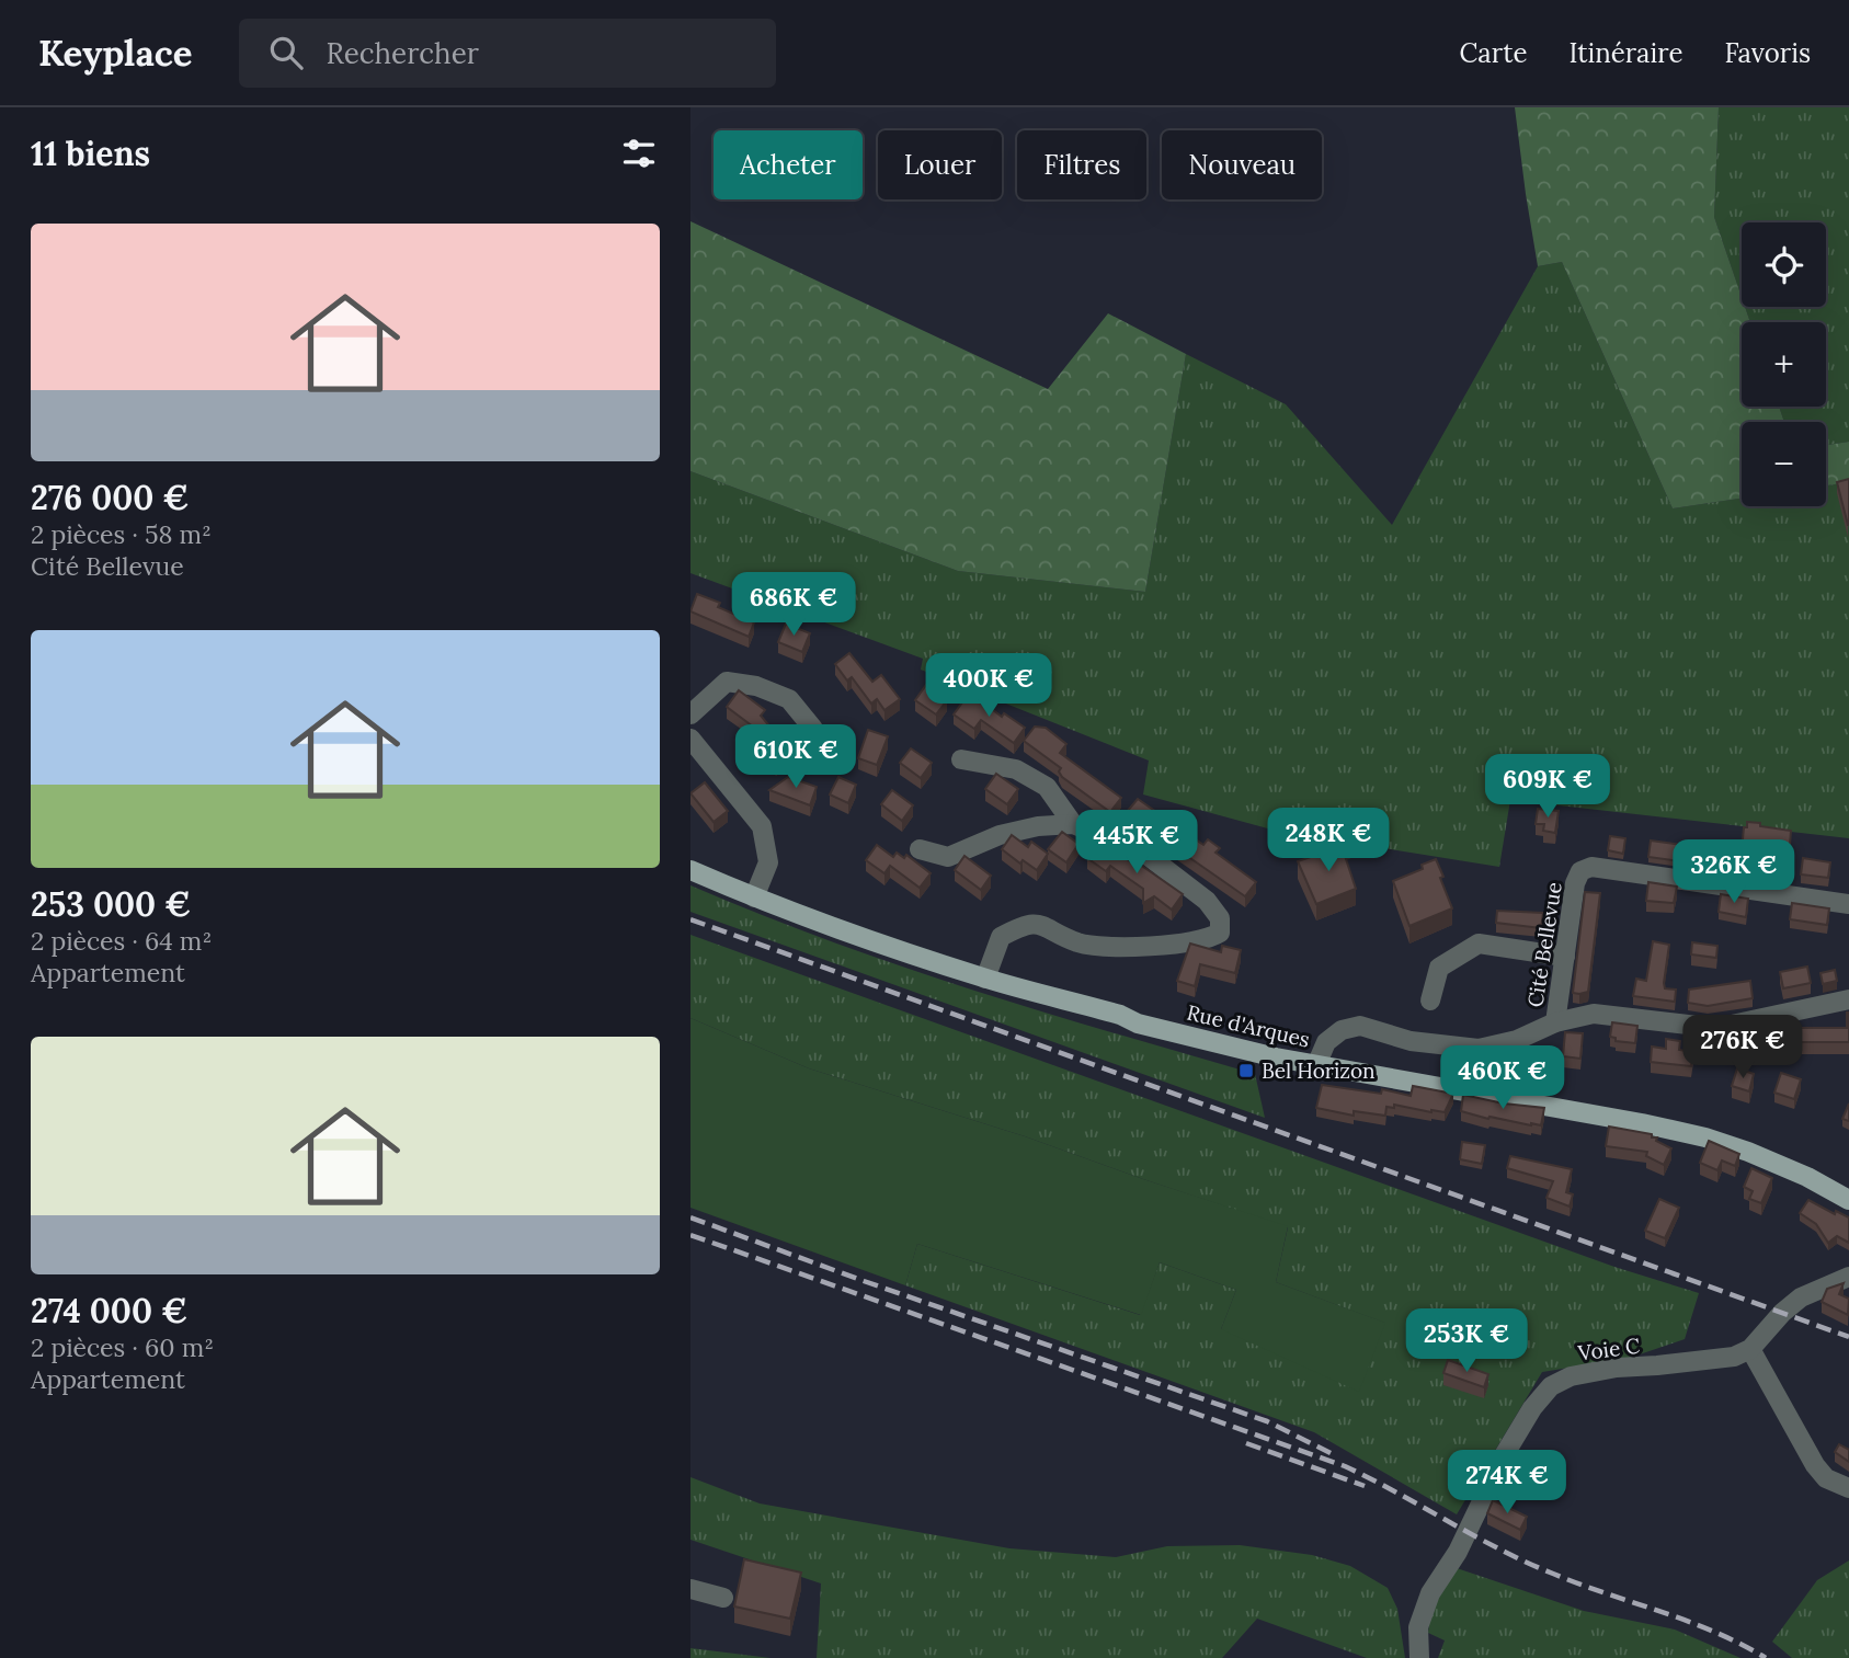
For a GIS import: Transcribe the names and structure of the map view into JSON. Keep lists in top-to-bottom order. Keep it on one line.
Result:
{"streets":{"main road":["Rue d'Arques"],"street":["Cité Bellevue","Voie C"]},"crossings":[["Cité Bellevue","Rue d'Arques"]],"places":{"transit":["Bel Horizon"]},"page":{"header":"Keyplace","search":"Rechercher","nav":["Carte","Itinéraire","Favoris"],"heading":"11 biens","chip":["Acheter","Louer","Filtres","Nouveau"],"list":[{"name":"276 000 €","note":"2 pièces · 58 m² · Cité Bellevue"},{"name":"253 000 €","note":"2 pièces · 64 m² · Appartement"},{"name":"274 000 €","note":"2 pièces · 60 m² · Appartement"}],"map_buttons":["+","−"],"price":["686K €","400K €","610K €","609K €","248K €","445K €","326K €","276K €","460K €","253K €","274K €"]}}
